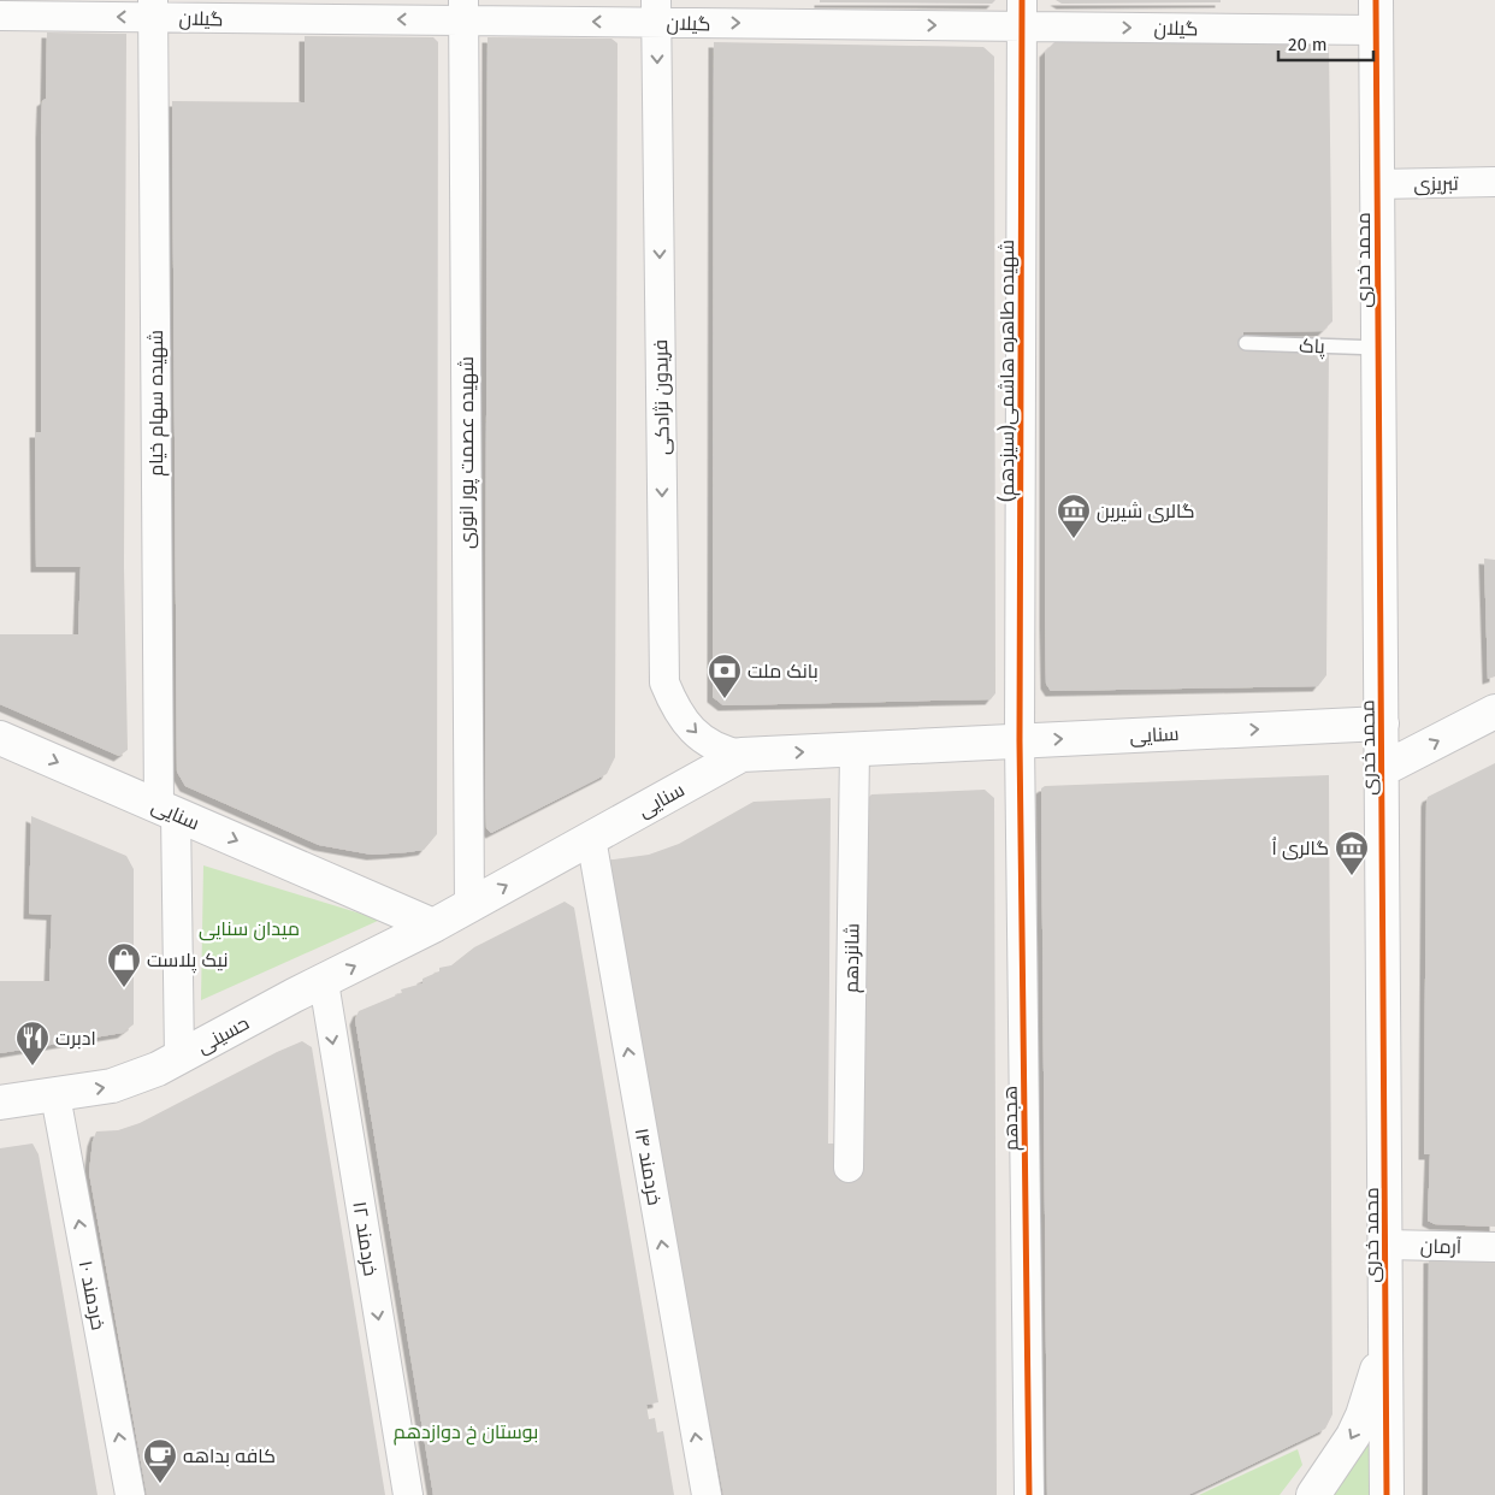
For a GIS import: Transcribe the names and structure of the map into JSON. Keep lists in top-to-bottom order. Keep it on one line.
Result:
{"streets":{"street":["گیلان","تبریزی","محمد خدری","شهیده طاهره هاشمی(سیزدهم)","فریدون نژادکی","شهیده سهام خیام","شهیده عصمت پور انوری","سنایی","شانزدهم","حسینی","هجدهم","خردمند ۱۴","خردمند ۱۲","آرمان","خردمند ۱۰"],"lane":["پاک"]},"crossings":[["گیلان","محمد خدری"],["گیلان","شهیده طاهره هاشمی(سیزدهم)"],["گیلان","فریدون نژادکی"],["گیلان","شهیده سهام خیام"],["گیلان","شهیده عصمت پور انوری"],["تبریزی","محمد خدری"],["محمد خدری","پاک"],["محمد خدری","سنایی"],["محمد خدری","آرمان"],["شهیده طاهره هاشمی(سیزدهم)","سنایی"],["شهیده طاهره هاشمی(سیزدهم)","هجدهم"],["فریدون نژادکی","سنایی"],["شهیده سهام خیام","سنایی"],["شهیده عصمت پور انوری","سنایی"],["سنایی","شانزدهم"],["سنایی","حسینی"],["سنایی","هجدهم"],["سنایی","خردمند ۱۴"],["حسینی","خردمند ۱۲"],["حسینی","خردمند ۱۰"]],"one_way":["فریدون نژادکی","سنایی","حسینی","خردمند ۱۴","خردمند ۱۲","خردمند ۱۰"],"parks":["میدان سنایی","بوستان خ دوازدهم"],"places":{"museum":["گالری شیرین","گالری اُ"],"bank":["بانک ملت"],"shop":["نیک پلاست"],"restaurant":["ادبرت"],"cafe":["کافه بداهه"]},"scale_bar":"20 m"}
